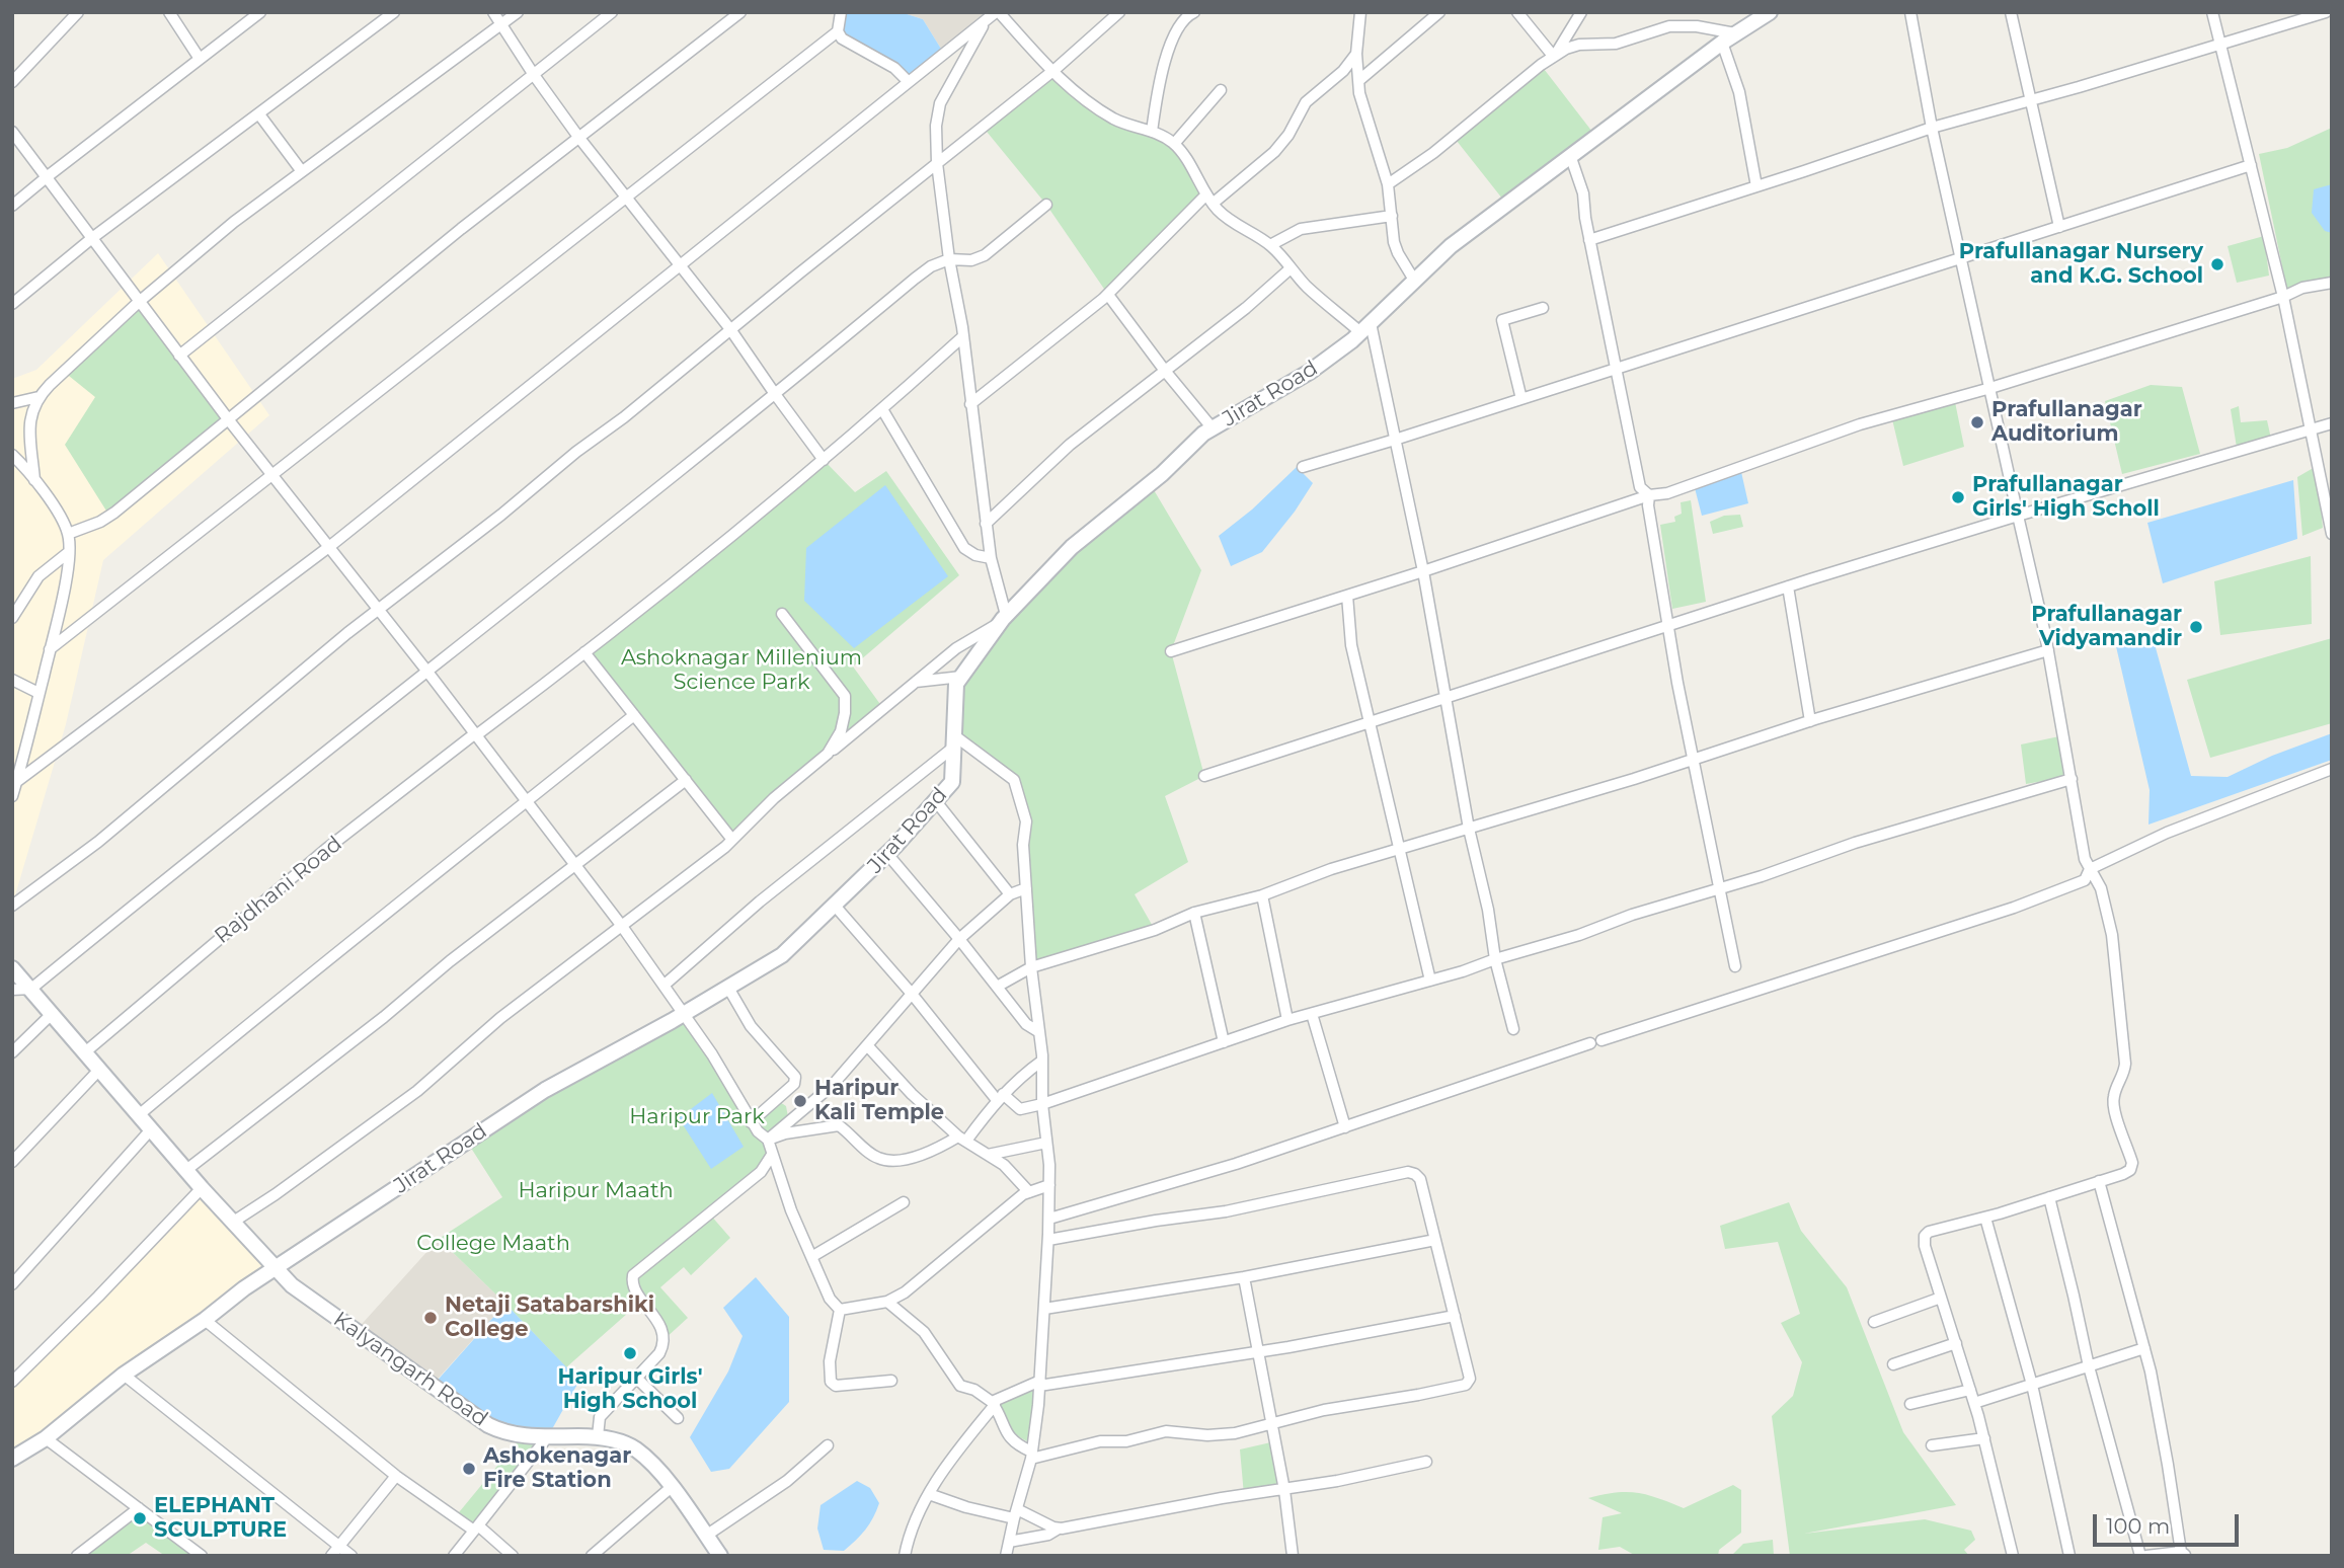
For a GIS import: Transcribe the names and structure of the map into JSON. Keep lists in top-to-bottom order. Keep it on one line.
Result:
{"streets":{"main road":["Jirat Road","Kalyangarh Road"],"street":["Rajdhani Road"]},"crossings":[["Jirat Road","Kalyangarh Road"],["Rajdhani Road","Kalyangarh Road"]],"parks":["Ashoknagar Millenium Science Park","Haripur Park","Haripur Maath","College Maath"],"places":["Prafullanagar Nursery and K.G. School","Prafullanagar Auditorium","Prafullanagar Girls' High Scholl","Prafullanagar Vidyamandir","Haripur Kali Temple","Netaji Satabarshiki College","Haripur Girls' High School","Ashokenagar Fire Station","ELEPHANT SCULPTURE"],"scale_bar":"100 m"}
